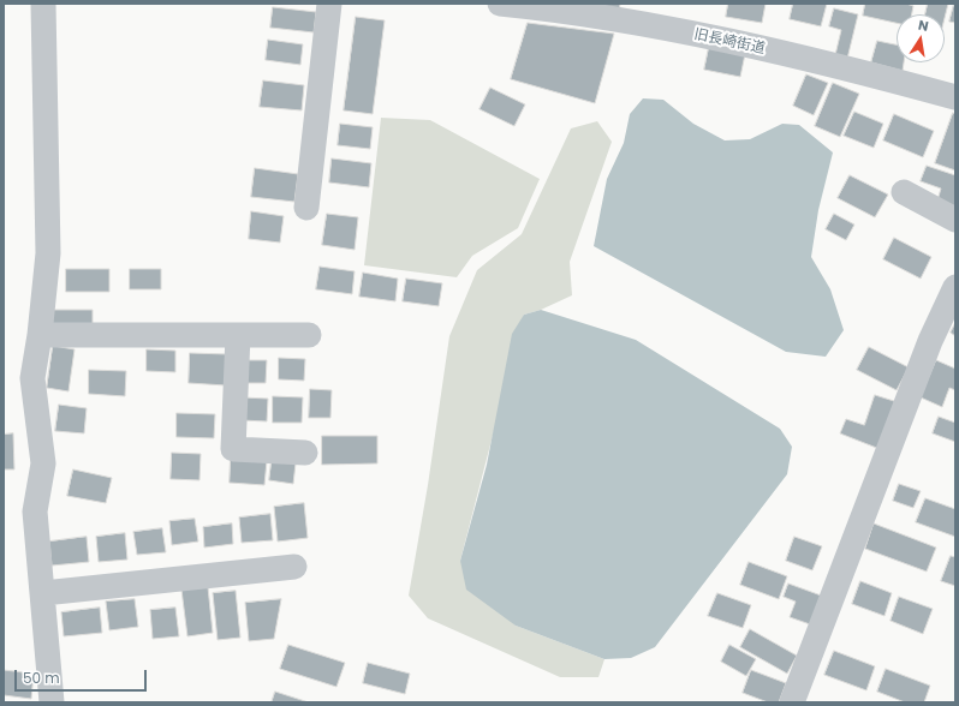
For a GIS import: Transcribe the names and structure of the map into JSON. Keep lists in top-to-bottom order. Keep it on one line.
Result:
{"streets":{"street":["旧長崎街道"]},"scale_bar":"50 m","north":"top"}
